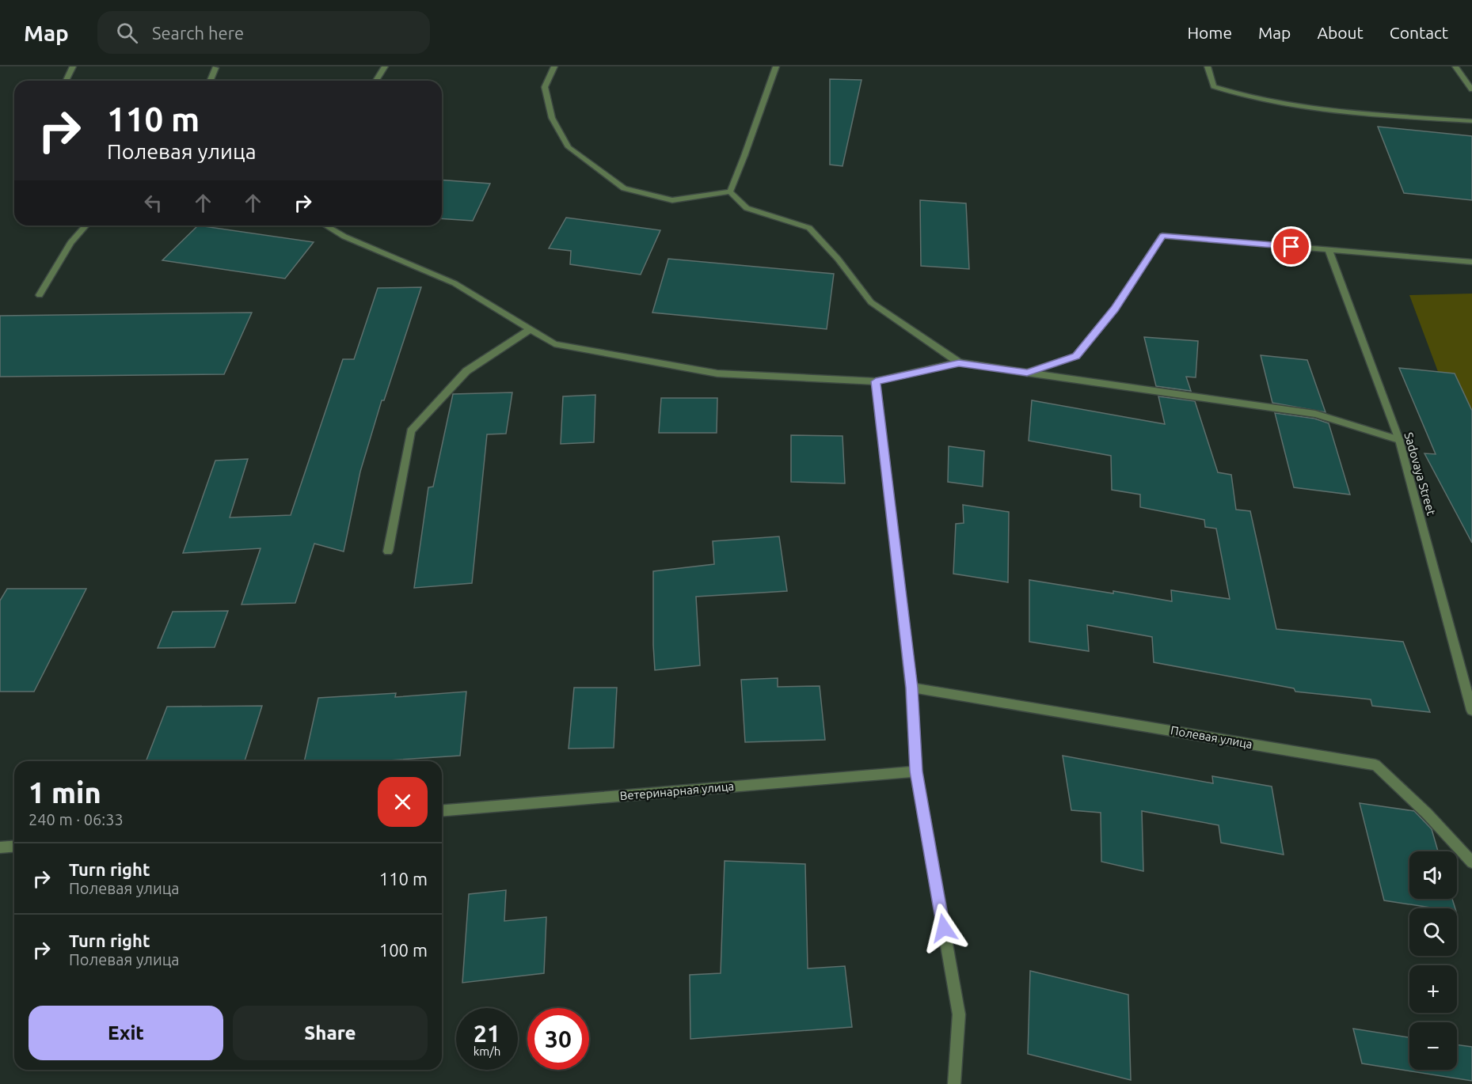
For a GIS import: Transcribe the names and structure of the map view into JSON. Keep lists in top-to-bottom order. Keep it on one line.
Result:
{"streets":{"street":["Sadovaya Street","Полевая улица","Ветеринарная улица"]},"page":{"header":"Map","search":"Search here","nav":["Home","Map","About","Contact"],"turn":["110 m","Полевая улица"],"heading":["1 min","240 m · 06:33"],"list":[{"name":"Turn right","note":"Полевая улица","value":"110 m"},{"name":"Turn right","note":"Полевая улица","value":"100 m"}],"map_buttons":["+","−"],"buttons":["Exit","Share"],"speed":"21 km/h","limit":"30"}}
